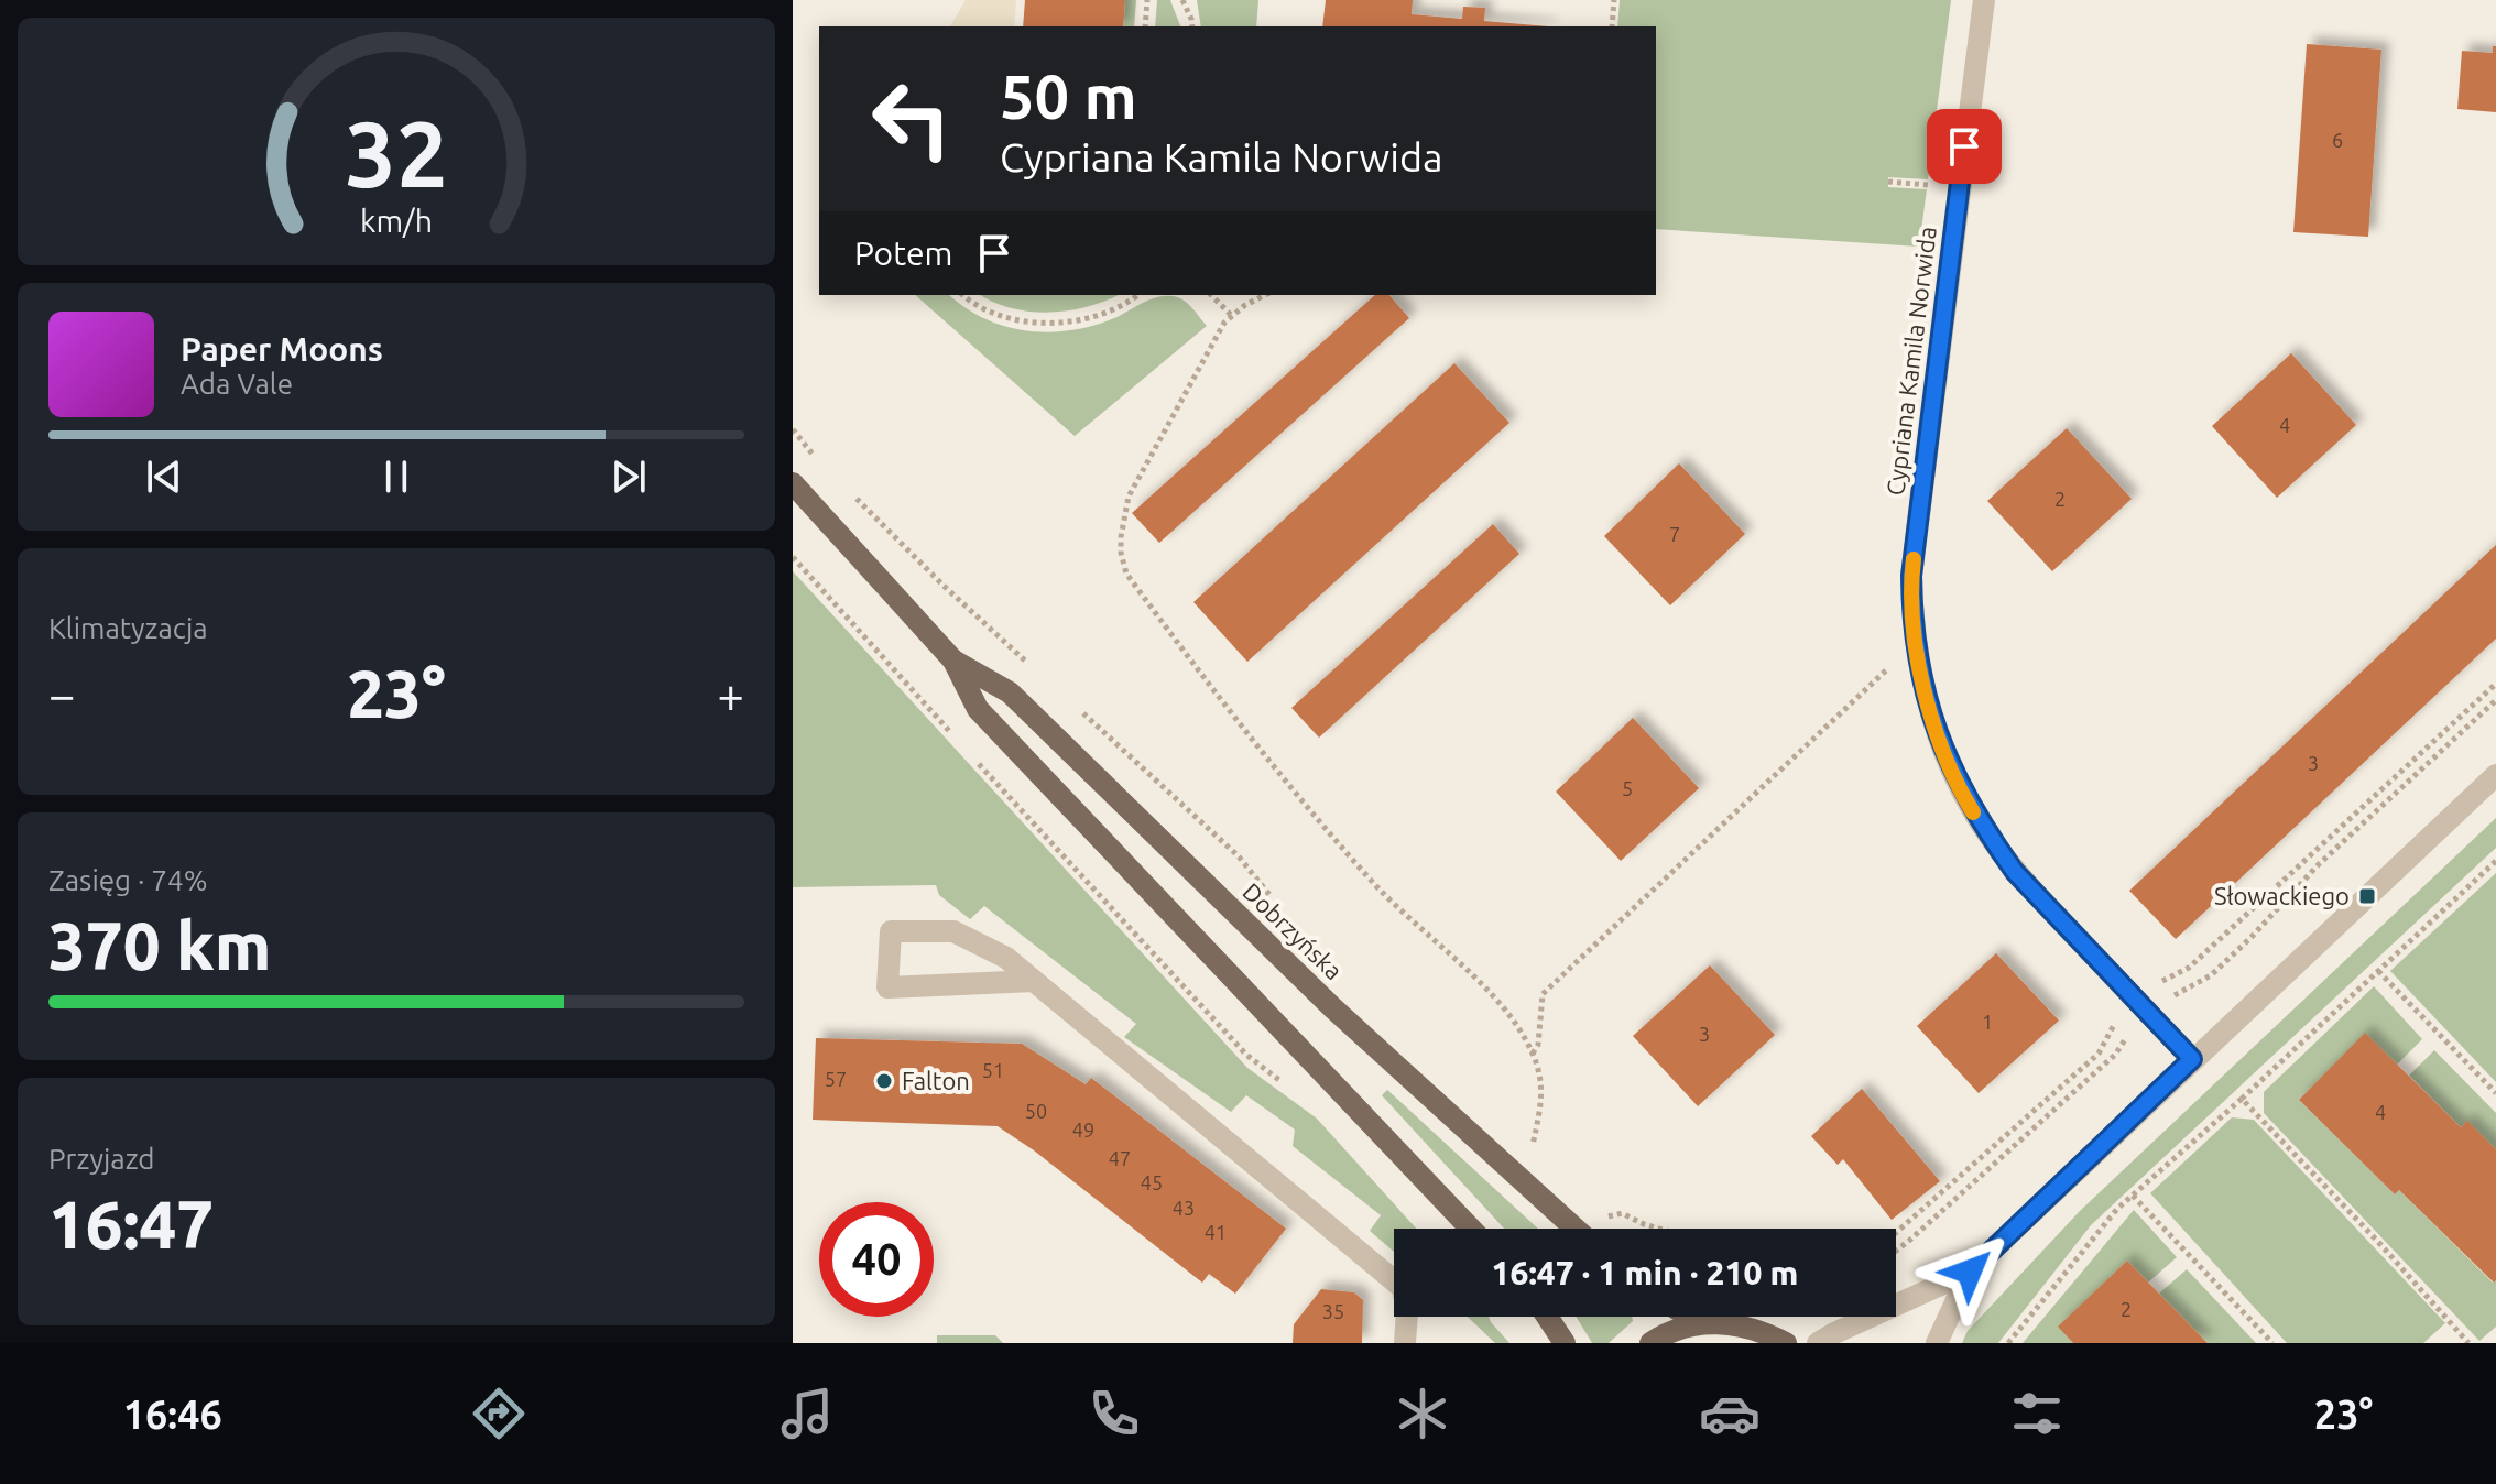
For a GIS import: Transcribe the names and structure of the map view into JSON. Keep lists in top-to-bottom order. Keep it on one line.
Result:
{"streets":{"main road":["Dobrzyńska"],"street":["Cypriana Kamila Norwida"]},"places":{"transit":["Słowackiego"],"other":["Falton"]},"house_numbers":["6","4","2","7","3","5","1","3","51","57","50","4","49","47","45","43","41","2","35"],"page":{"turn":["50 m","Cypriana Kamila Norwida"],"then":"Potem","song":["Paper Moons","Ada Vale"],"tile":["Klimatyzacja",["Zasięg · 74%","370 km"],["Przyjazd","16:47"]],"heat":["−","23°","+"],"limit":"40","trip":"16:47 · 1 min · 210 m","tabs":["16:46","23°"],"gauge":["32","km/h"]}}
